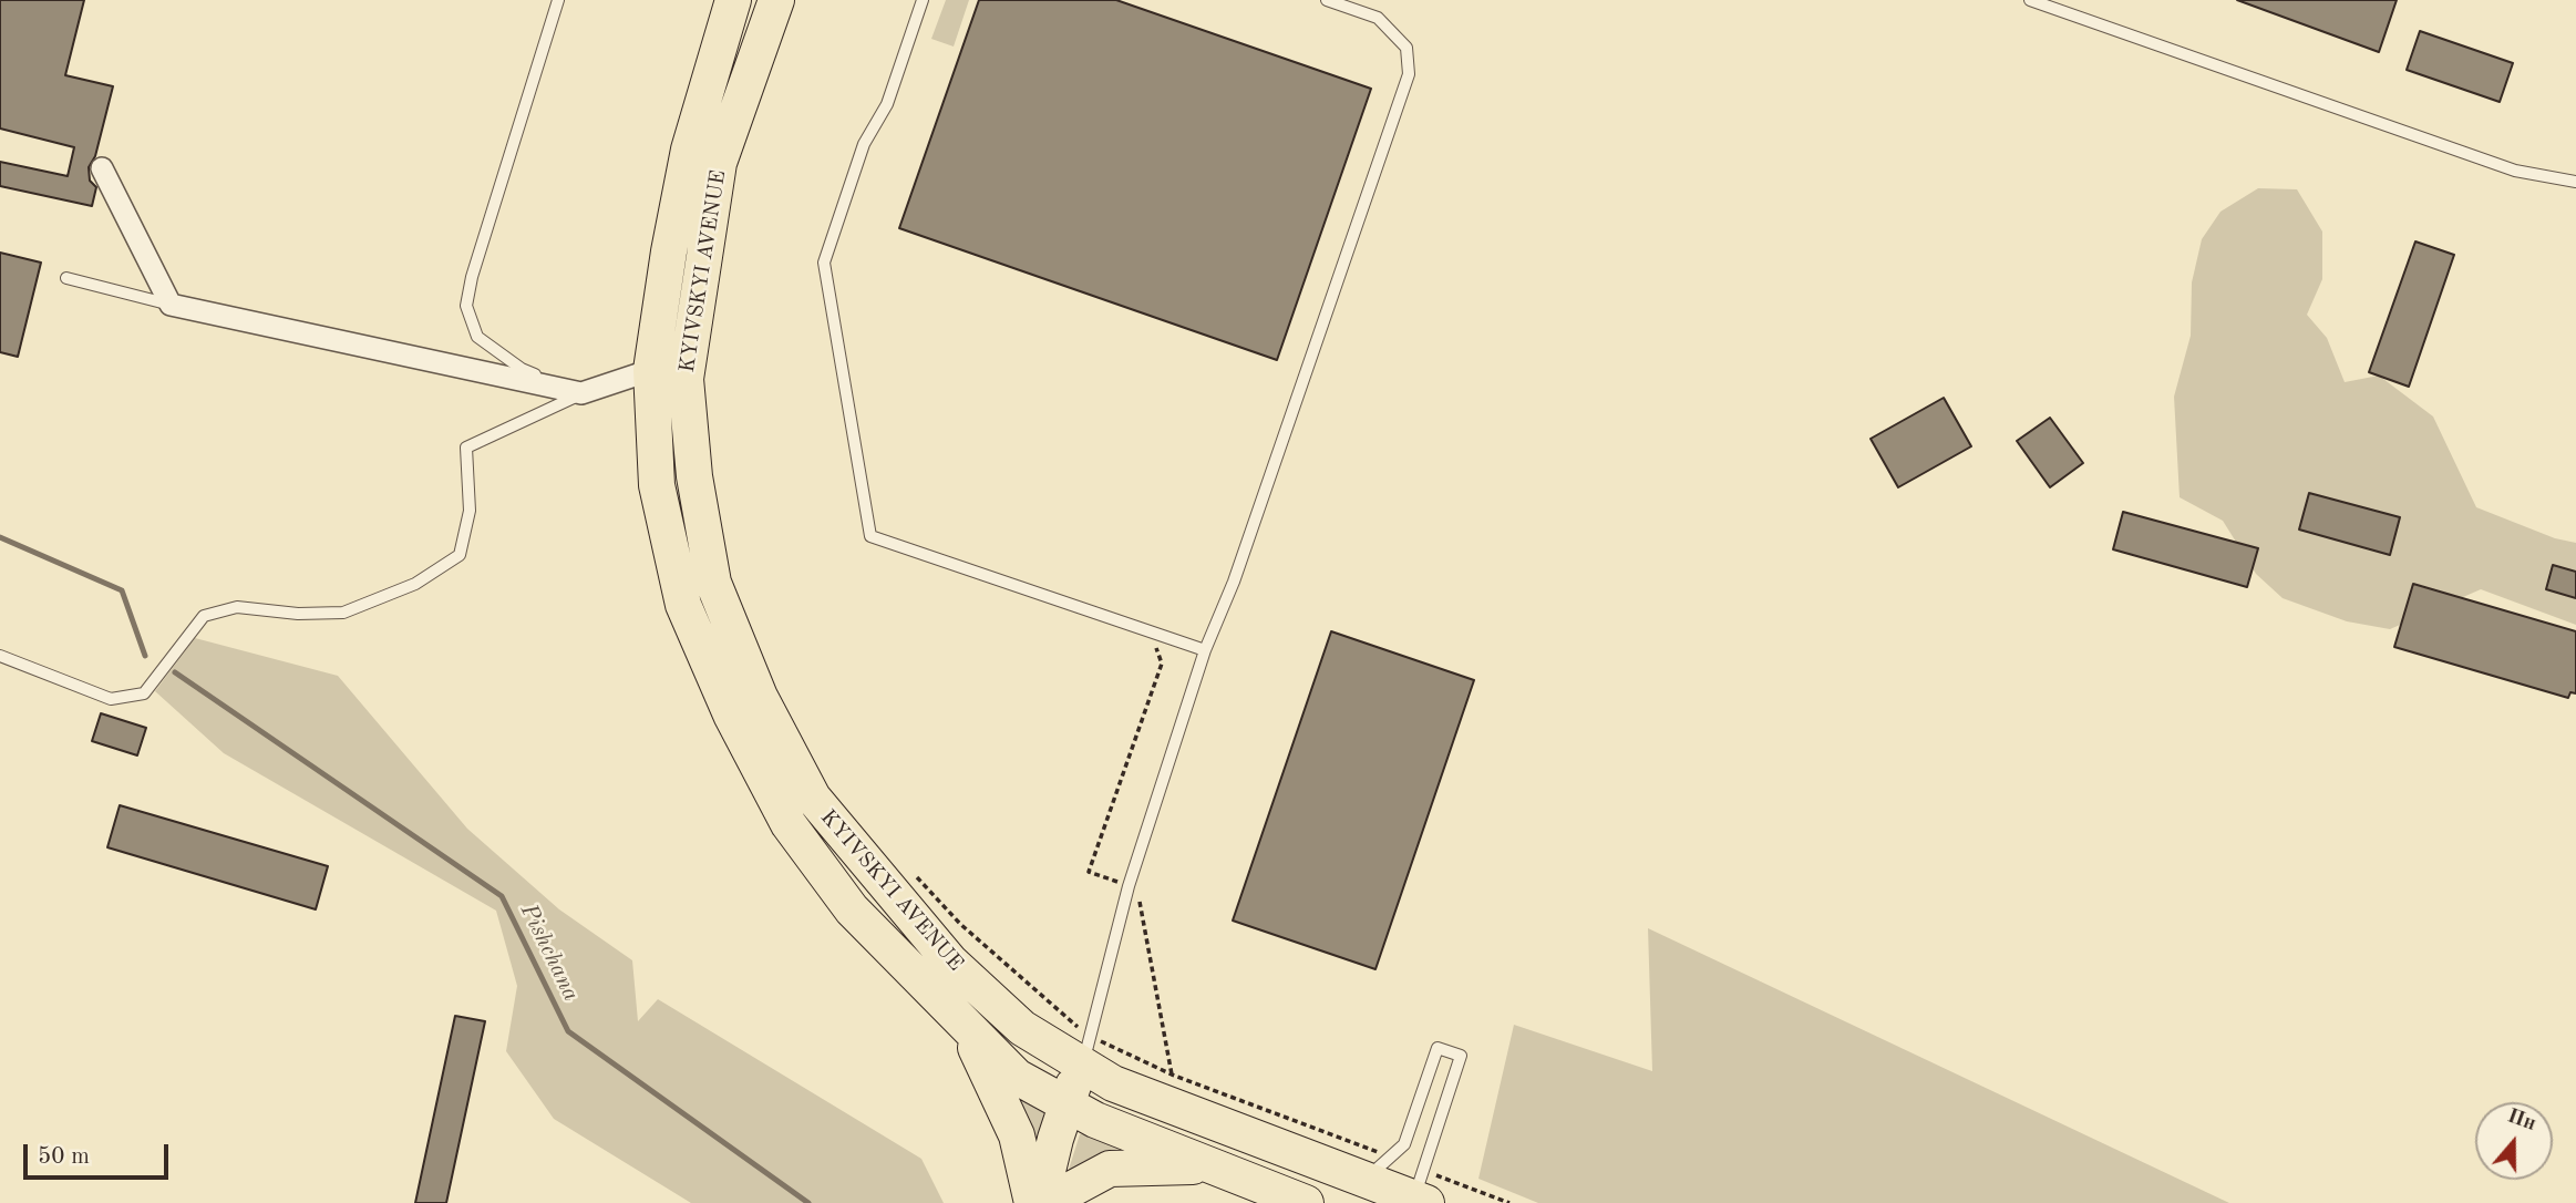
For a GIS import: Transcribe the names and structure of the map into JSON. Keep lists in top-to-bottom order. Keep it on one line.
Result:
{"streets":{"main road":["KYIVSKYI AVENUE"]},"water":["Pishchana"],"scale_bar":"50 m","north":"top"}
